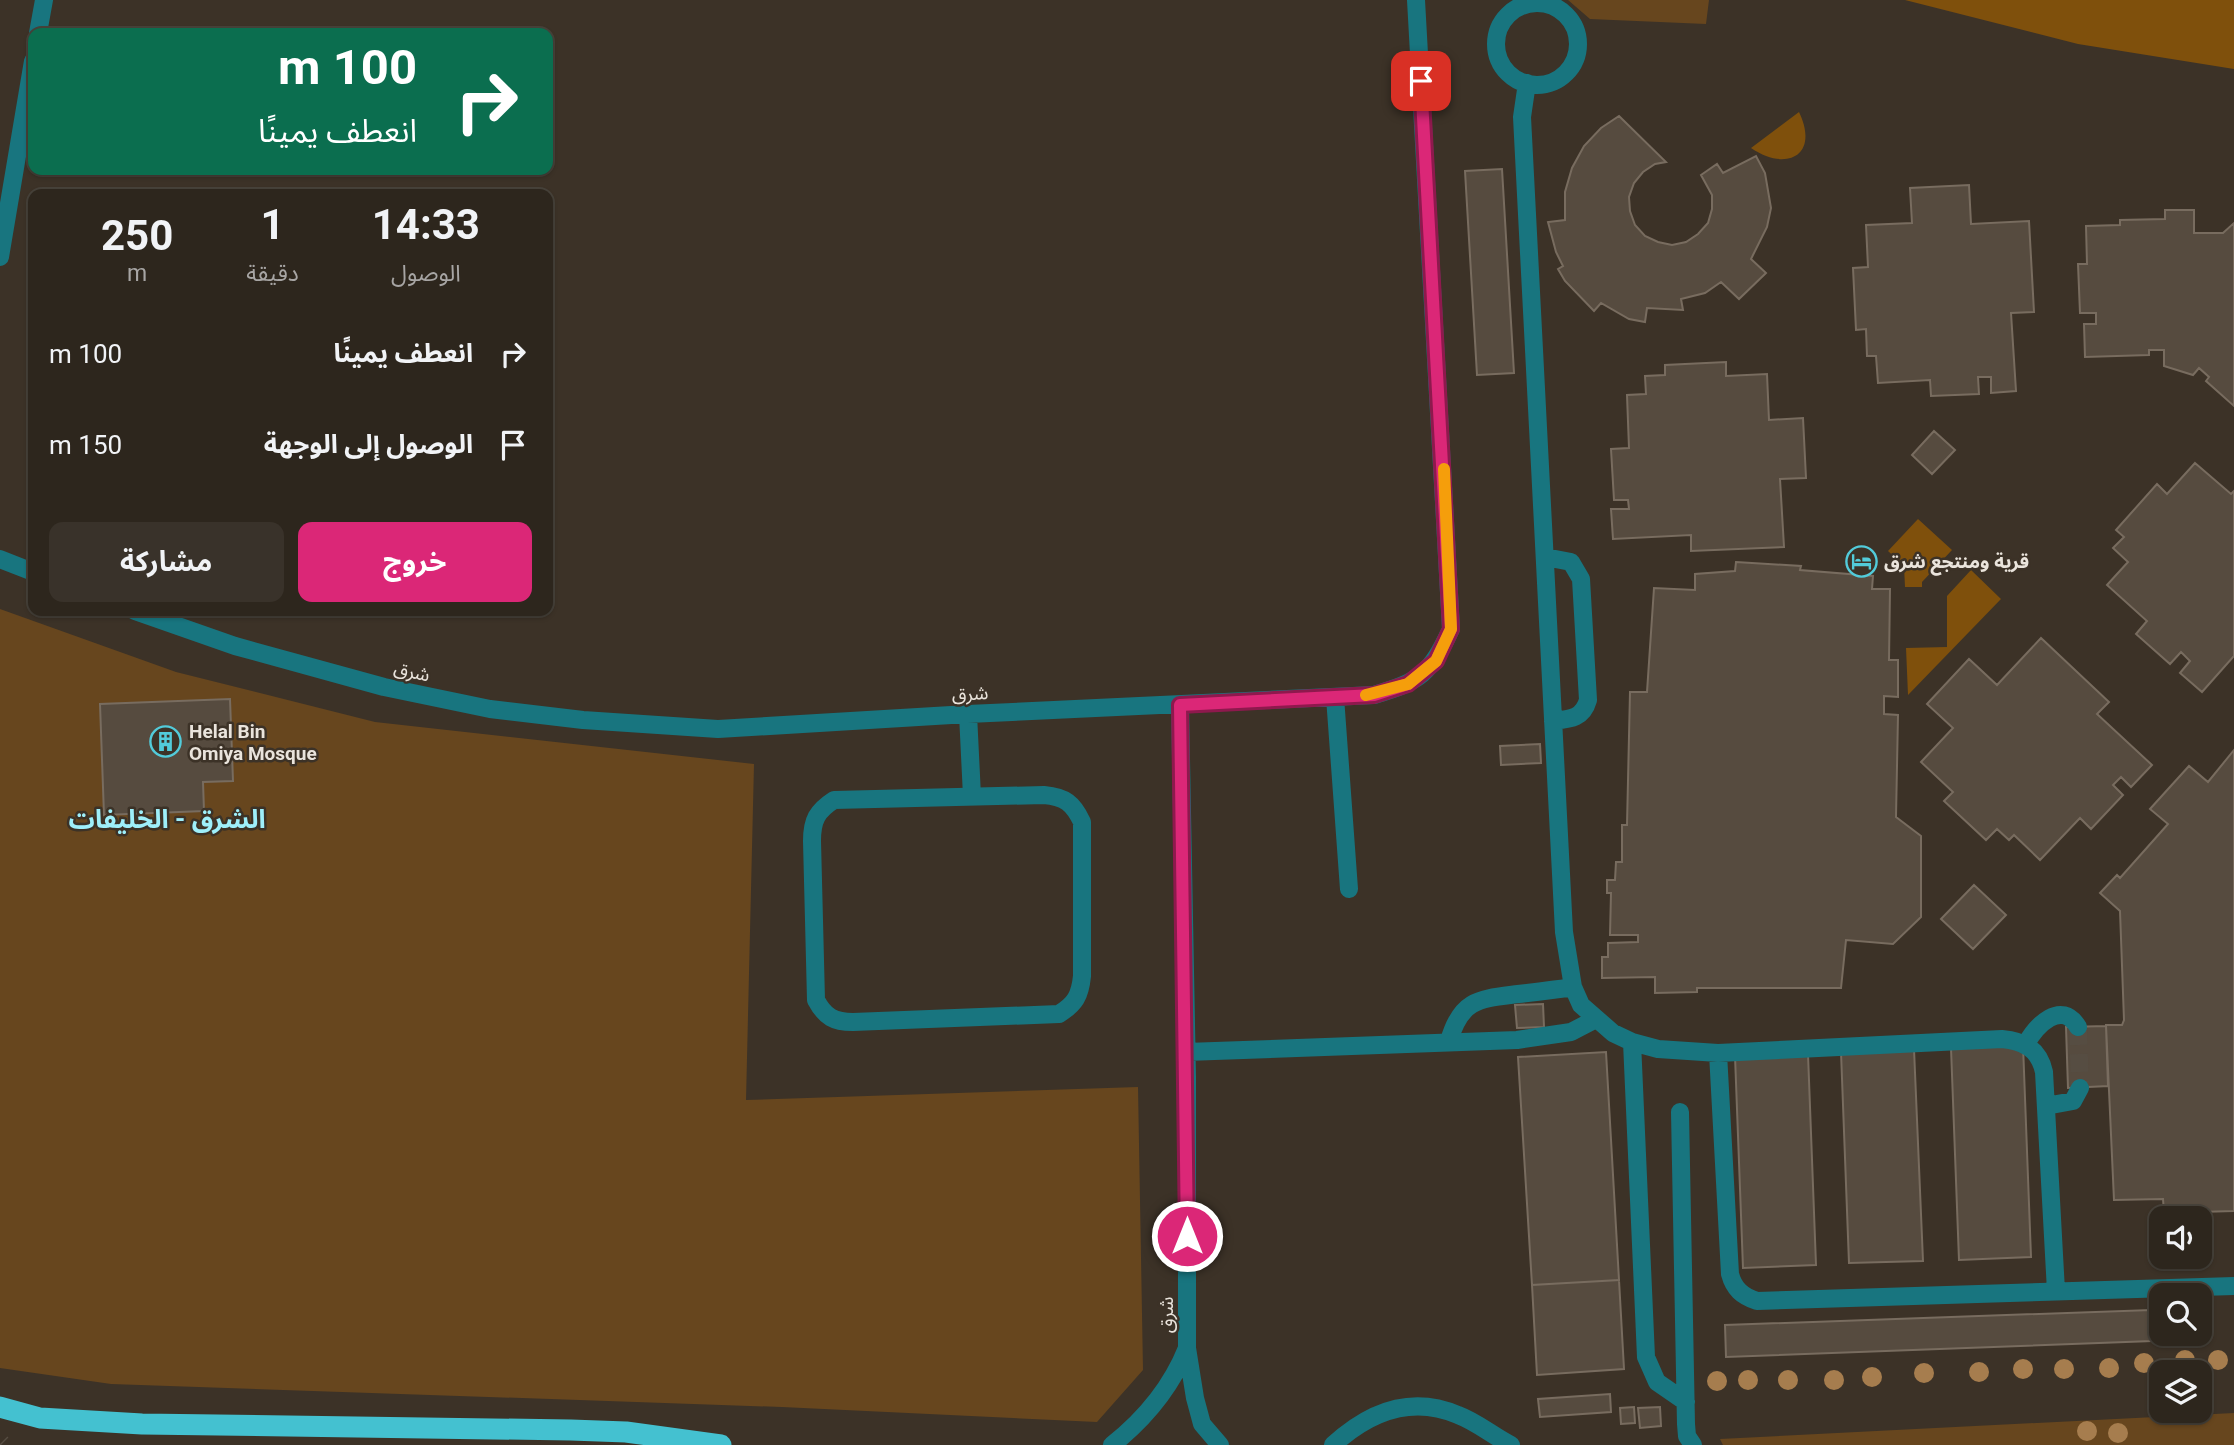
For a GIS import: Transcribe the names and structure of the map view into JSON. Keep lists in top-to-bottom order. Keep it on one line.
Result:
{"streets":{"street":["شرق"]},"districts":["الشرق - الخليفات"],"places":{"hotel":["قرية ومنتجع شرق"],"building":["Helal Bin Omiya Mosque"]},"page":{"turn":["100 m","انعطف يمينًا"],"eta":["14:33","الوصول","1","دقيقة","250","m"],"list":[{"name":"انعطف يمينًا","value":"100 m"},{"name":"الوصول إلى الوجهة","value":"150 m"}],"buttons":["خروج","مشاركة"]}}
